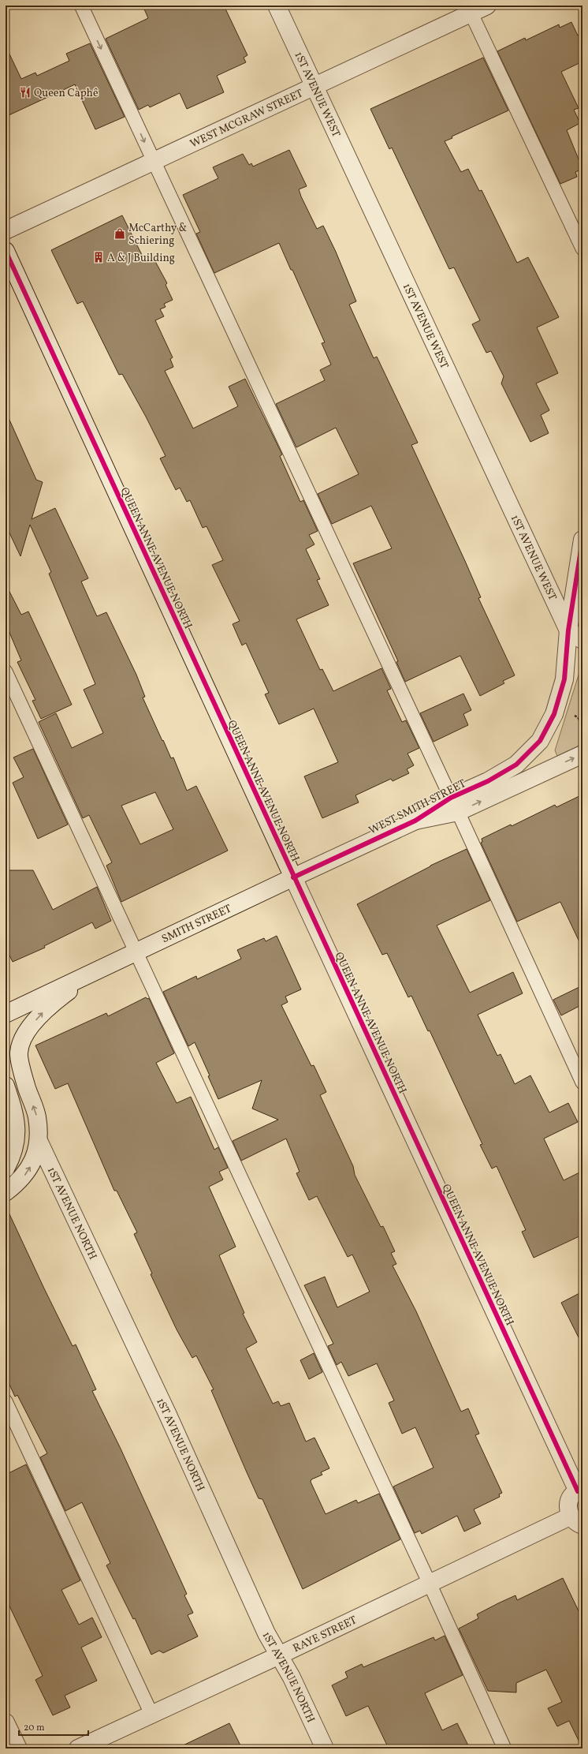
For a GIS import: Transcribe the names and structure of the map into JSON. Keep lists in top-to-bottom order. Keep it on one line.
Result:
{"streets":{"street":["1ST AVENUE WEST","WEST MCGRAW STREET","QUEEN ANNE AVENUE NORTH","WEST SMITH STREET","SMITH STREET","1ST AVENUE NORTH","RAYE STREET"]},"crossings":[["1ST AVENUE WEST","WEST MCGRAW STREET"],["1ST AVENUE WEST","WEST SMITH STREET"],["QUEEN ANNE AVENUE NORTH","WEST SMITH STREET"],["QUEEN ANNE AVENUE NORTH","SMITH STREET"],["WEST SMITH STREET","SMITH STREET"],["SMITH STREET","1ST AVENUE NORTH"],["1ST AVENUE NORTH","RAYE STREET"]],"places":{"restaurant":["Queen Càphê"],"shop":["McCarthy & Schiering"],"building":["A & J Building"]},"scale_bar":"20 m"}
